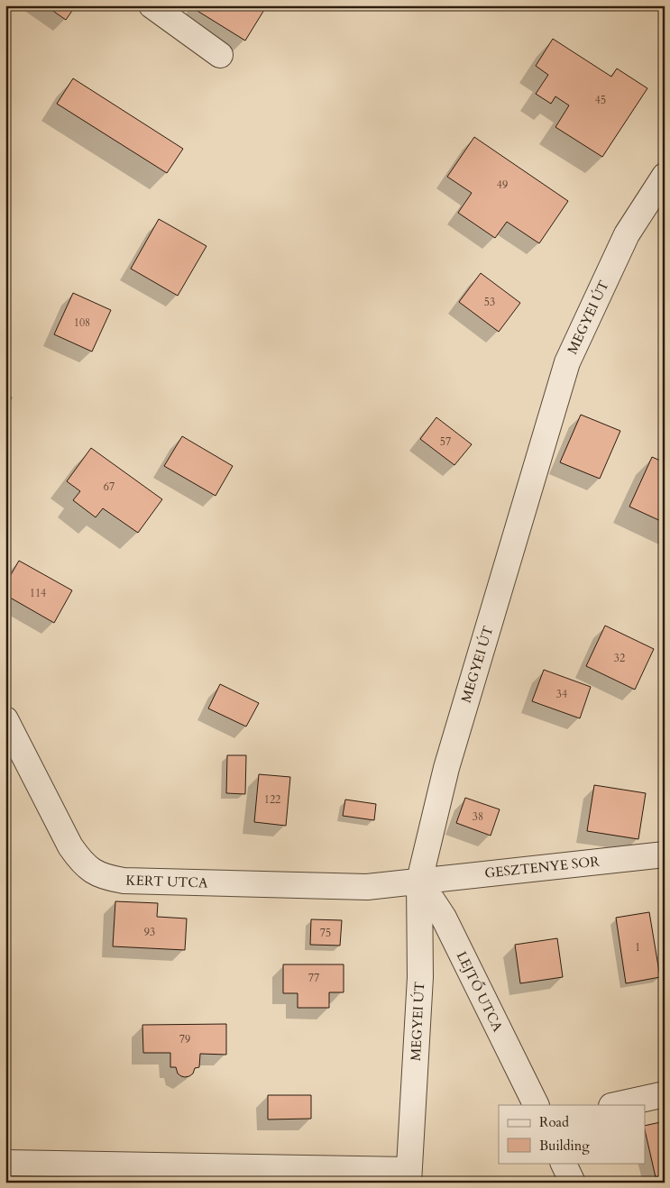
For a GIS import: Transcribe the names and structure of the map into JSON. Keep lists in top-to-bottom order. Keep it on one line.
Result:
{"streets":{"street":["MEGYEI ÚT","GESZTENYE SOR","KERT UTCA","LEJTŐ UTCA"]},"crossings":[["MEGYEI ÚT","GESZTENYE SOR"],["MEGYEI ÚT","KERT UTCA"],["MEGYEI ÚT","LEJTŐ UTCA"],["GESZTENYE SOR","KERT UTCA"],["GESZTENYE SOR","LEJTŐ UTCA"],["KERT UTCA","LEJTŐ UTCA"]],"house_numbers":["45","49","53","108","57","67","114","32","34","122","38","93","75","1","77","79"],"legend":["Road","Building"]}
